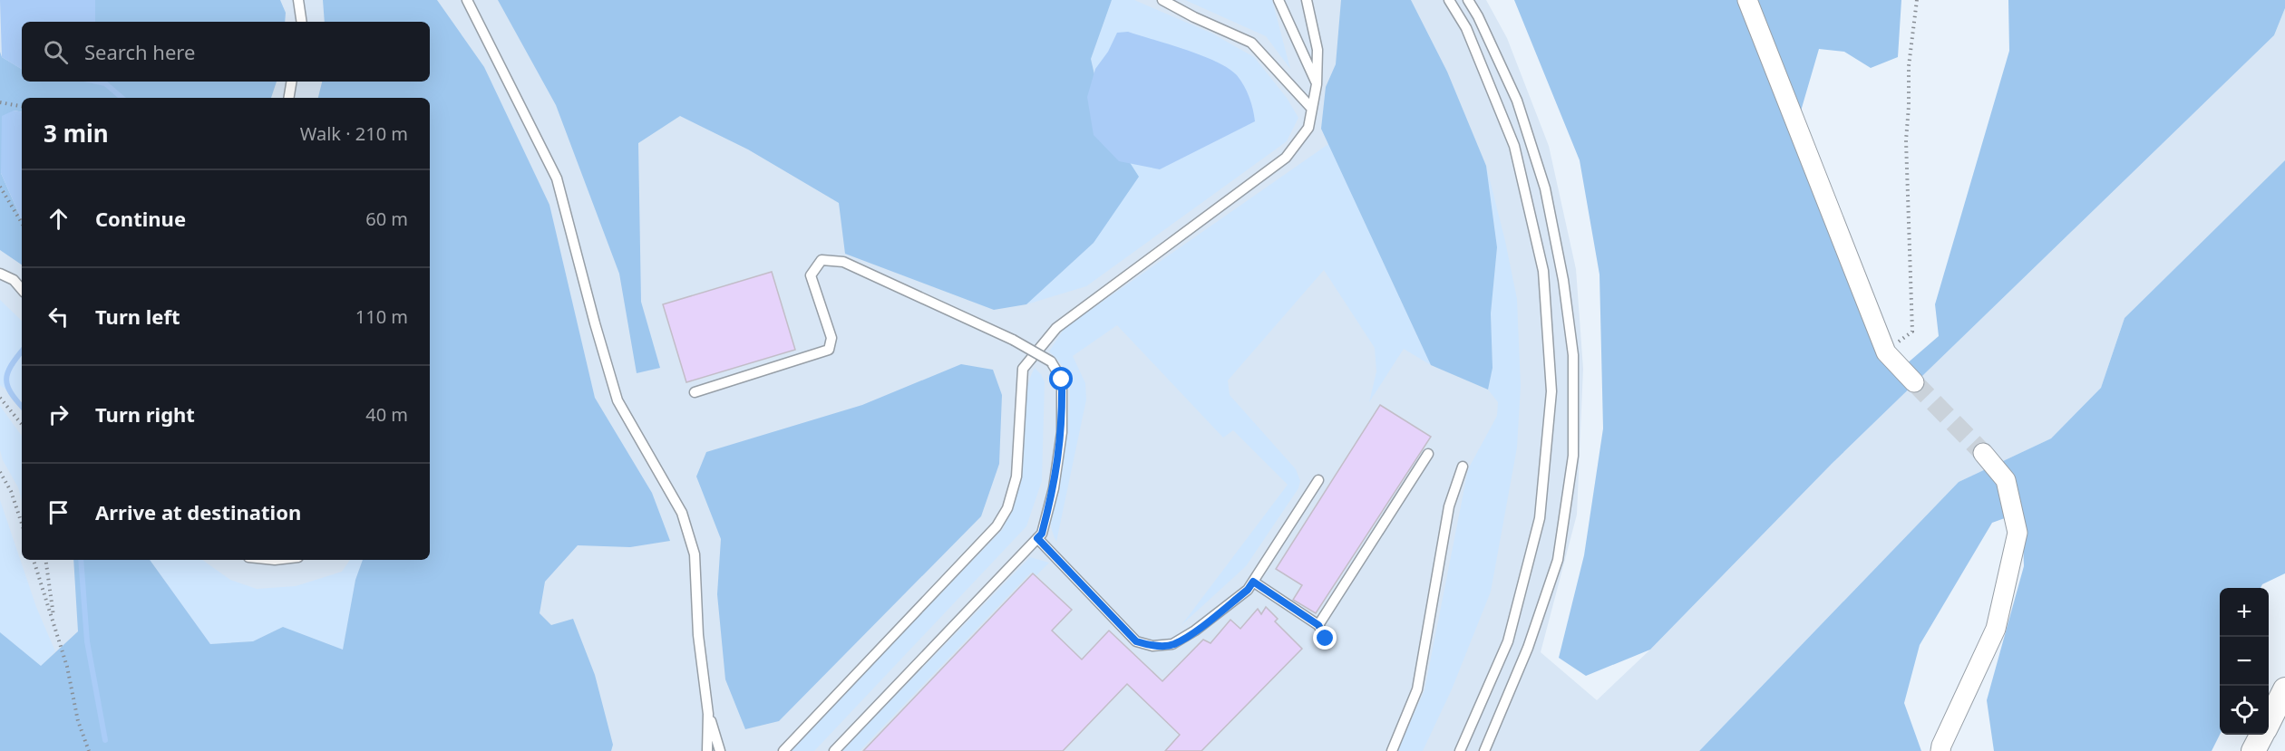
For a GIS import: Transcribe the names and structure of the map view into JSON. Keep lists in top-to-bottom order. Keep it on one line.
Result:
{"page":{"search":"Search here","heading":["3 min","Walk · 210 m"],"list":[["Continue","60 m"],["Turn left","110 m"],["Turn right","40 m"],"Arrive at destination"],"map_buttons":["+","−"]}}
